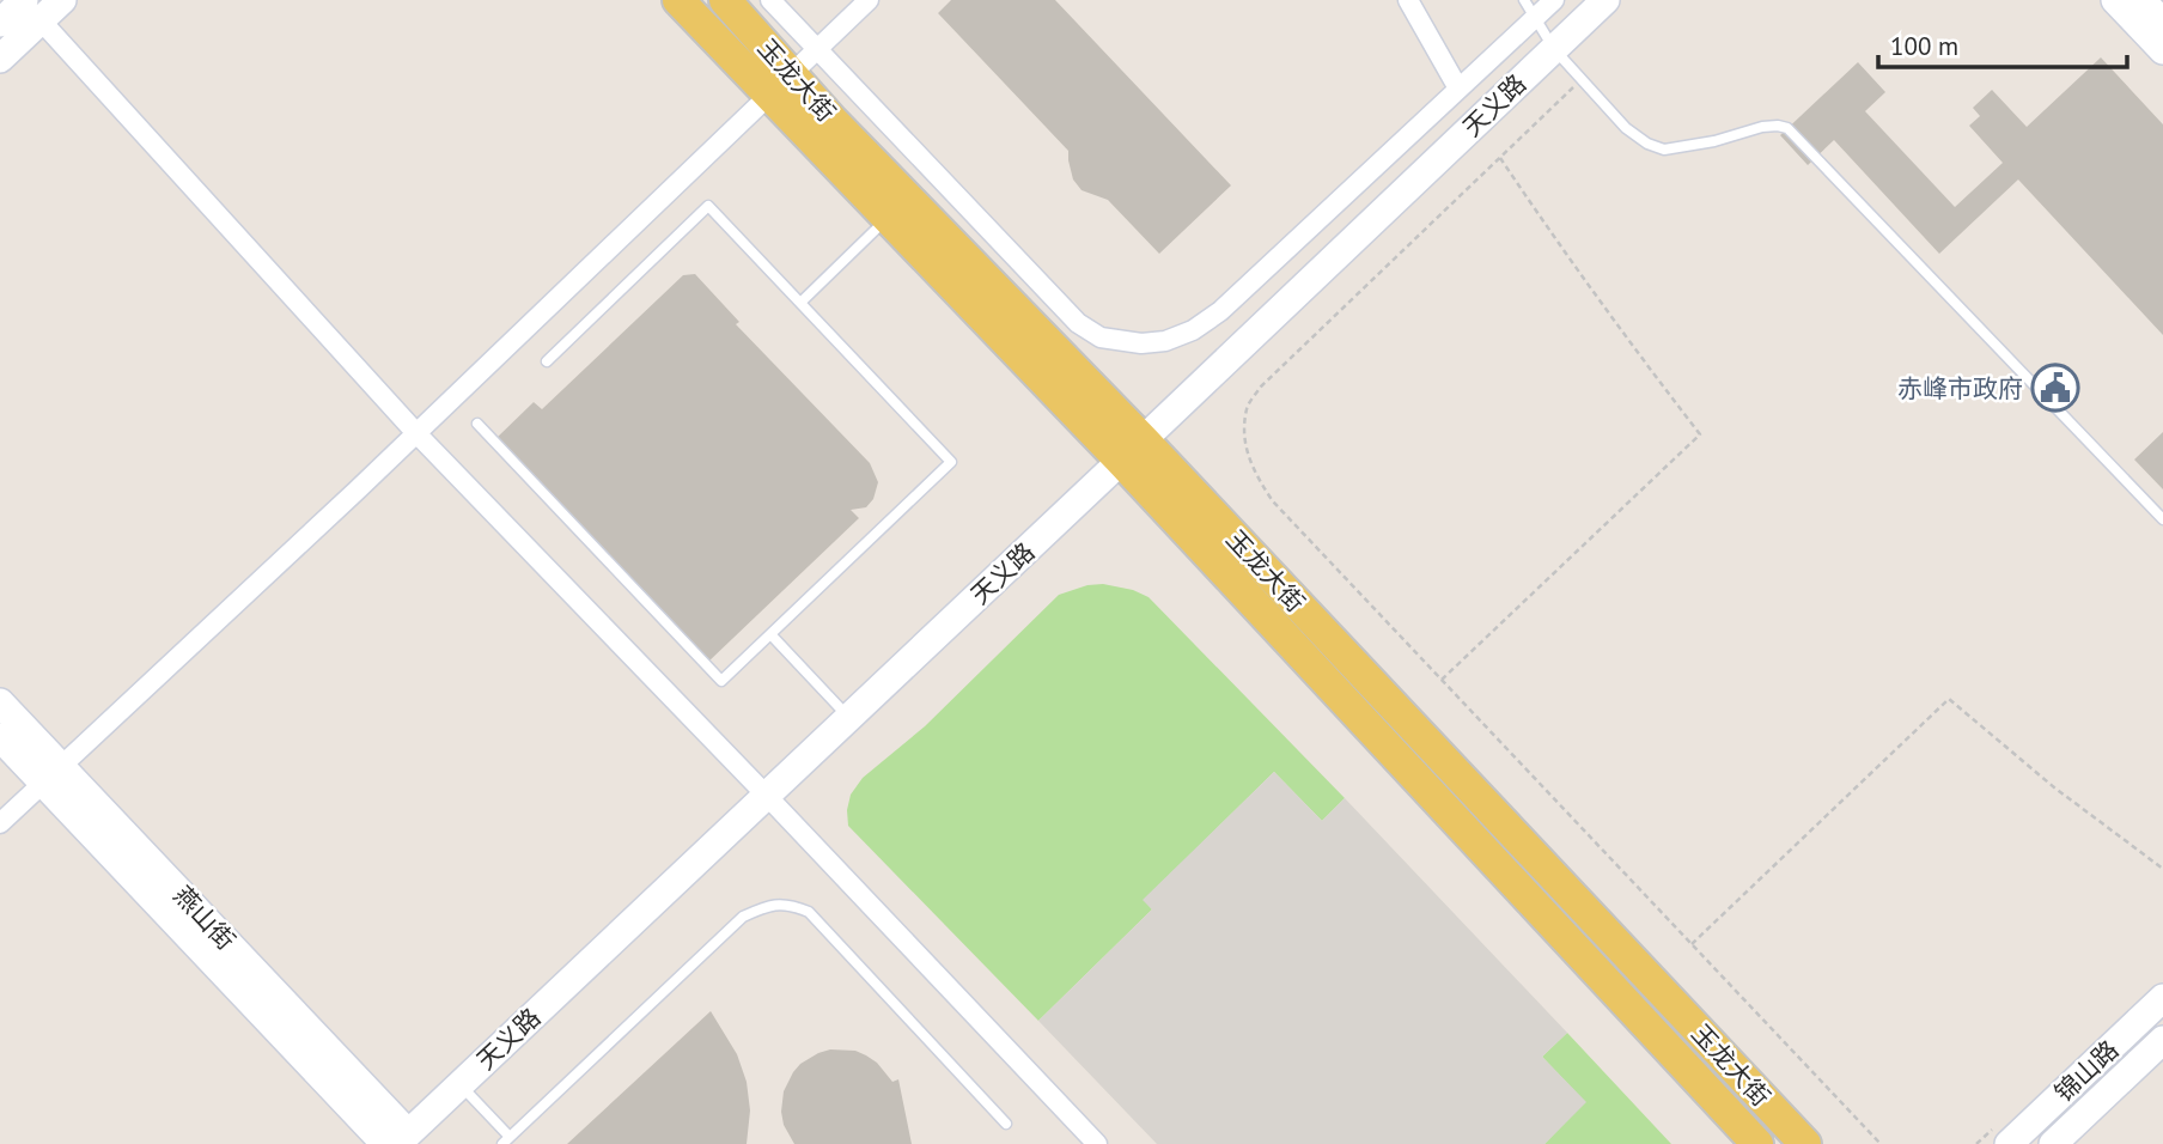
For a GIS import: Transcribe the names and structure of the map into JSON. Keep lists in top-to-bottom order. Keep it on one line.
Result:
{"streets":{"main road":["玉龙大街","天义路","燕山街","锦山路"]},"crossings":[["玉龙大街","天义路"],["天义路","燕山街"]],"places":{"public building":["赤峰市政府"]},"scale_bar":"100 m"}
